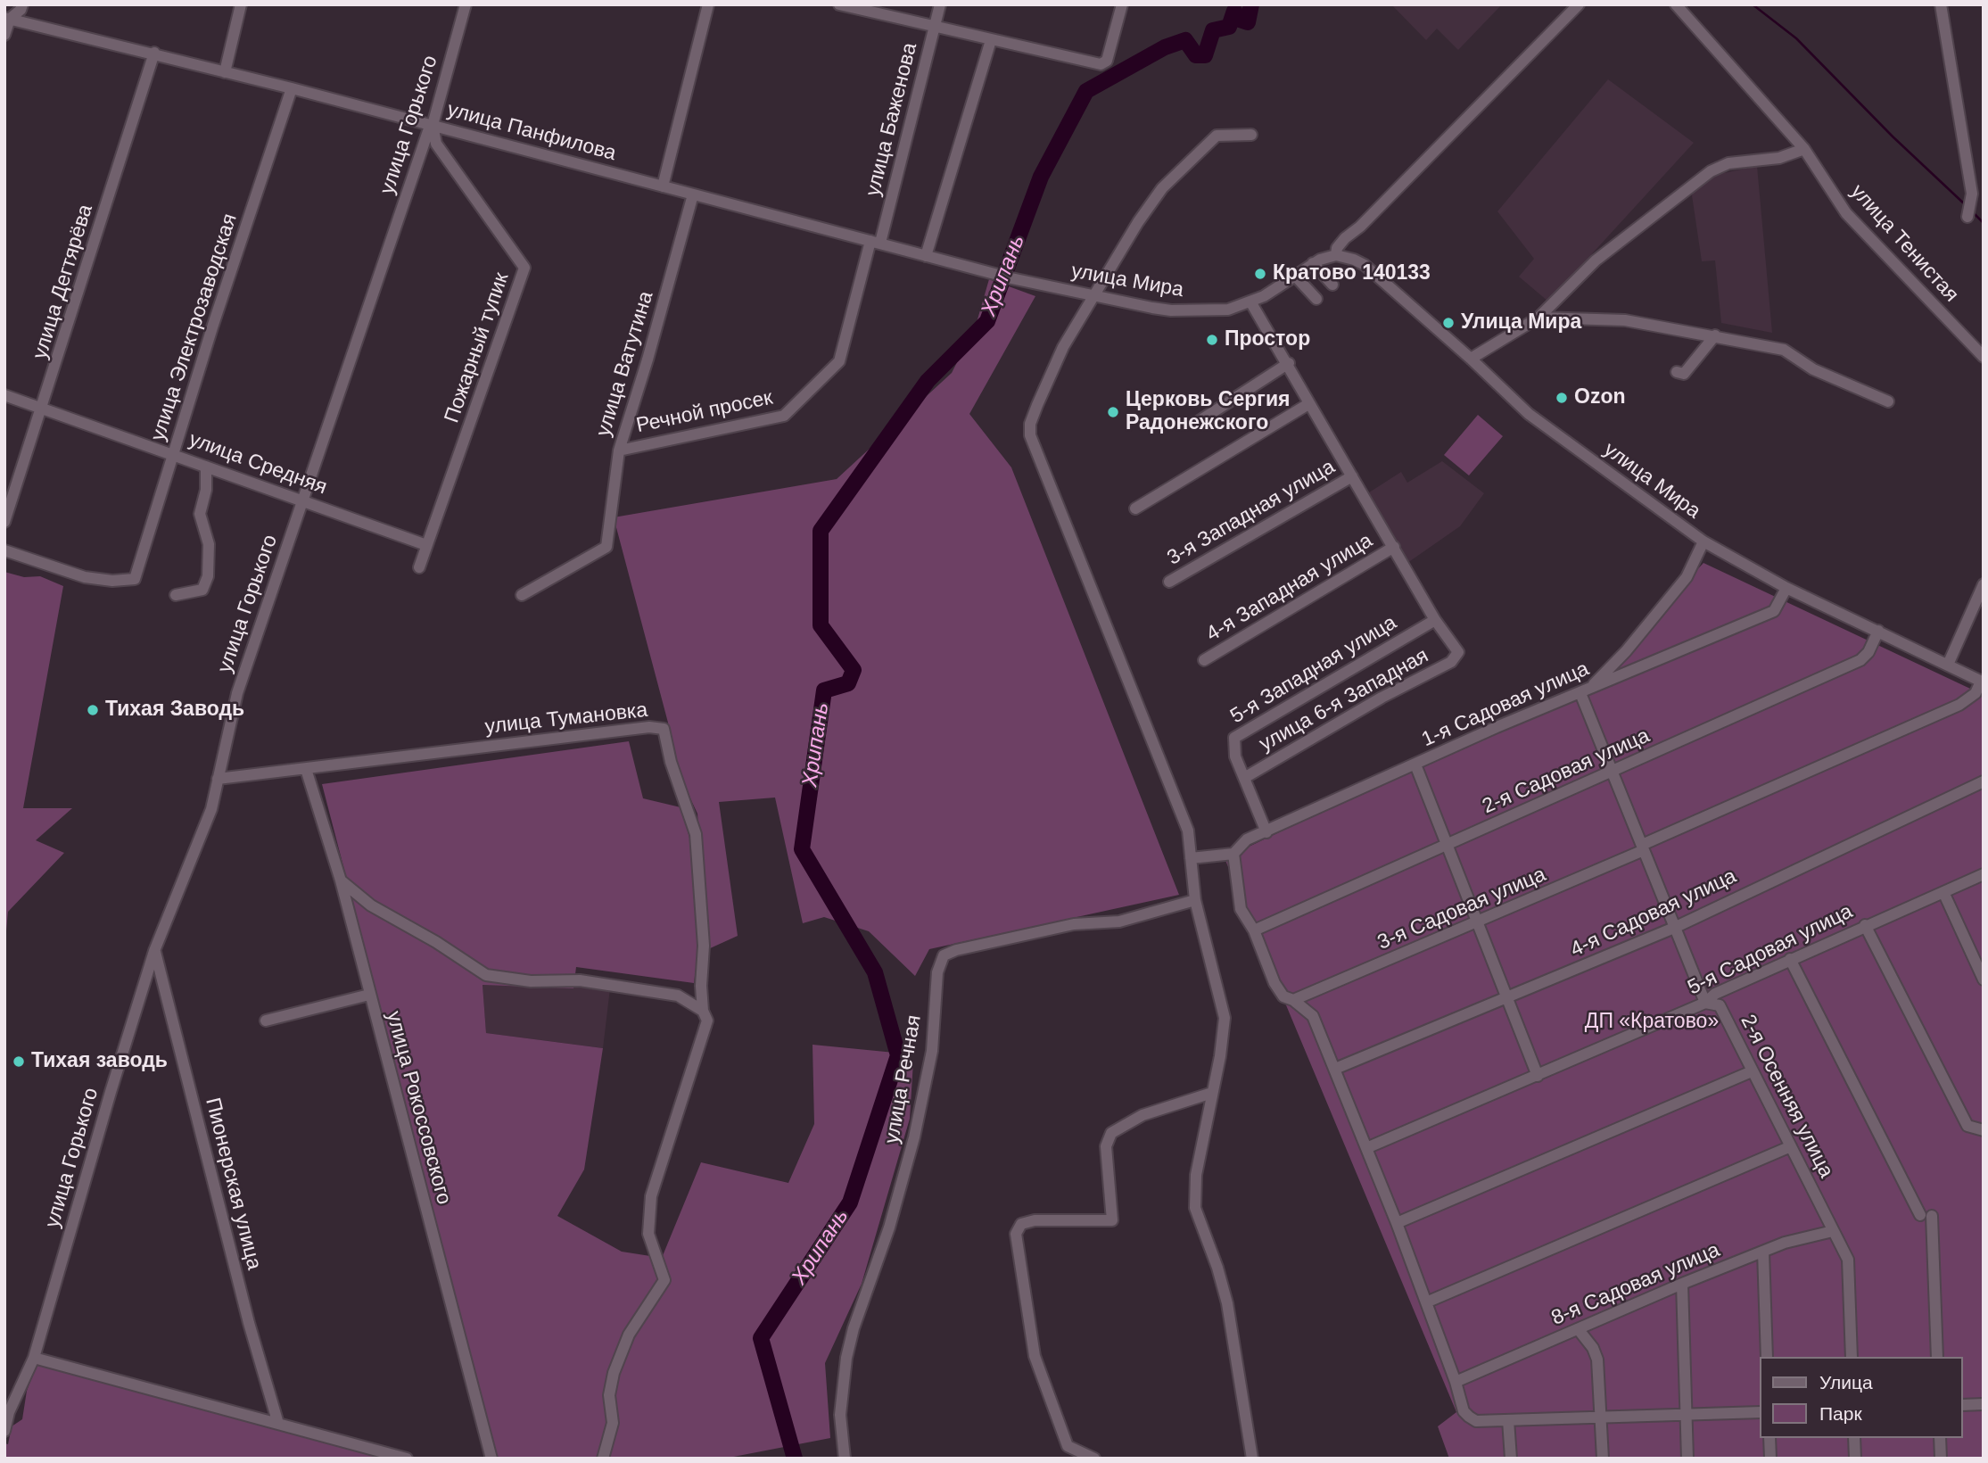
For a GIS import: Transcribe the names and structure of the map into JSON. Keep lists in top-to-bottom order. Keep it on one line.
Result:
{"streets":{"street":["улица Баженова","улица Горького","улица Панфилова","улица Тенистая","улица Мира","улица Дегтярёва","улица Электрозаводская","Пожарный тупик","улица Ватутина","Речной просек","улица Средняя","3-я Западная улица","4-я Западная улица","5-я Западная улица","улица 6-я Западная","1-я Садовая улица","улица Тумановка","2-я Садовая улица","3-я Садовая улица","4-я Садовая улица","5-я Садовая улица","улица Речная","2-я Осенняя улица","улица Рокоссовского","Пионерская улица","8-я Садовая улица"]},"crossings":[["улица Баженова","улица Панфилова"],["улица Баженова","Речной просек"],["улица Горького","улица Панфилова"],["улица Горького","Пожарный тупик"],["улица Горького","улица Средняя"],["улица Горького","улица Тумановка"],["улица Горького","Пионерская улица"],["улица Панфилова","улица Мира"],["улица Панфилова","улица Дегтярёва"],["улица Панфилова","улица Электрозаводская"],["улица Панфилова","Пожарный тупик"],["улица Панфилова","улица Ватутина"],["улица Панфилова","Речной просек"],["улица Мира","1-я Садовая улица"],["улица Мира","2-я Садовая улица"],["улица Мира","3-я Садовая улица"],["улица Дегтярёва","улица Средняя"],["улица Электрозаводская","улица Средняя"],["Пожарный тупик","улица Средняя"],["улица Ватутина","Речной просек"],["5-я Западная улица","улица 6-я Западная"],["5-я Западная улица","1-я Садовая улица"],["1-я Садовая улица","2-я Осенняя улица"],["улица Тумановка","улица Рокоссовского"],["2-я Садовая улица","2-я Осенняя улица"],["3-я Садовая улица","2-я Осенняя улица"],["4-я Садовая улица","2-я Осенняя улица"],["5-я Садовая улица","2-я Осенняя улица"],["2-я Осенняя улица","8-я Садовая улица"]],"water":["Хрипань"],"parks":["ДП «Кратово»"],"places":["Кратово 140133","Улица Мира","Простор","Ozon","Церковь Сергия Радонежского","Тихая Заводь","Тихая заводь"],"legend":["Улица","Парк"]}
